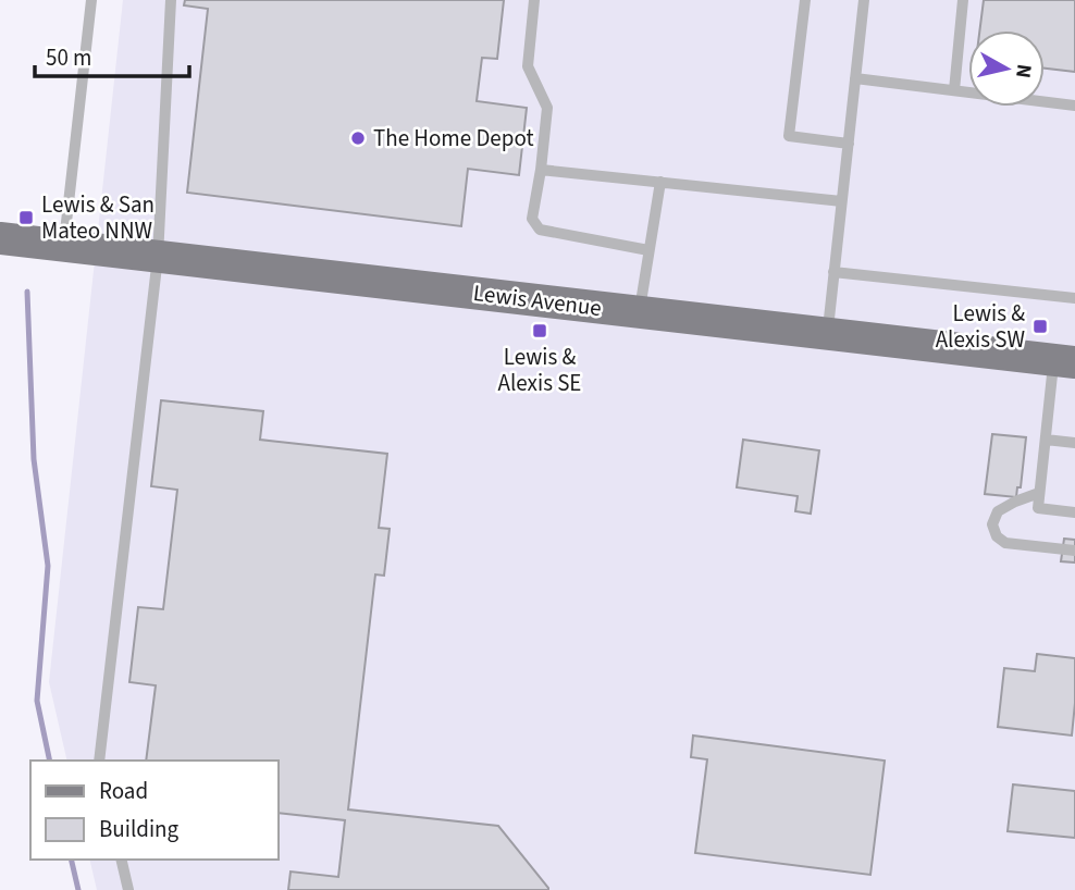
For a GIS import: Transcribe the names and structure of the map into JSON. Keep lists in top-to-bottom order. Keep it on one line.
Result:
{"streets":{"main road":["Lewis Avenue"]},"places":{"other":["The Home Depot"],"transit":["Lewis & San Mateo NNW","Lewis & Alexis SW","Lewis & Alexis SE"]},"legend":["Road","Building"],"scale_bar":"50 m","north":"right"}
